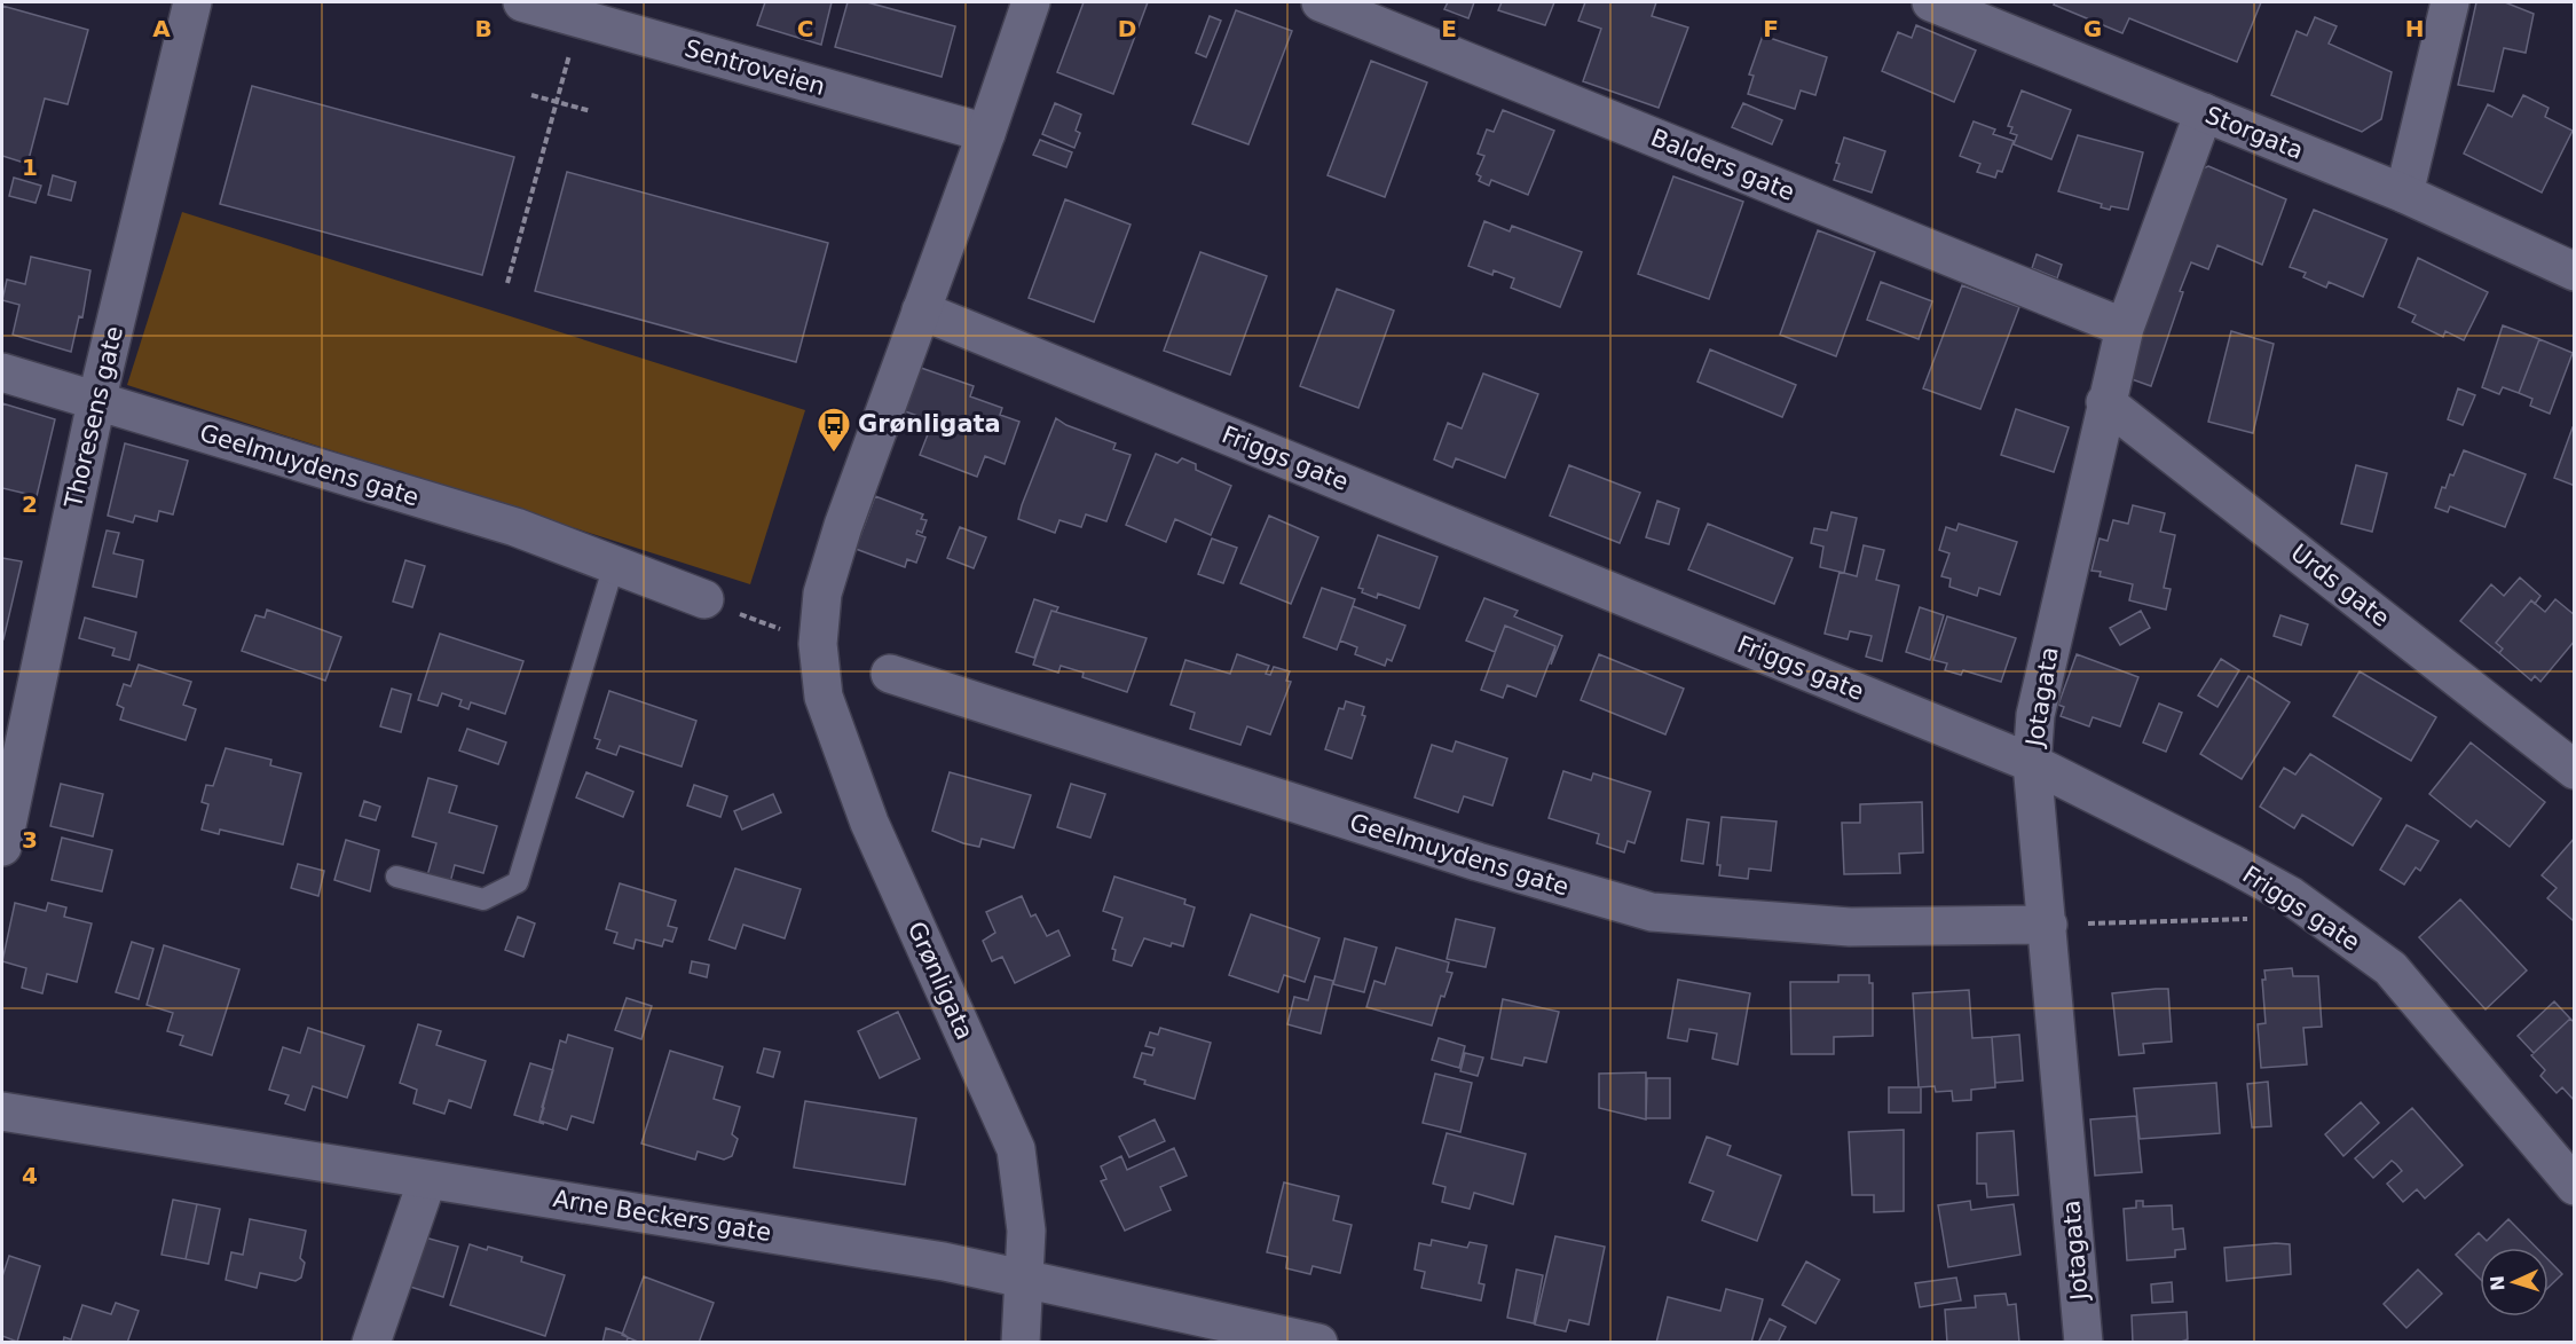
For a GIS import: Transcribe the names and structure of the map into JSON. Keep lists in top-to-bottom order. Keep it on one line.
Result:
{"streets":{"street":["Sentroveien","Storgata","Balders gate","Thoresens gate","Friggs gate","Geelmuydens gate","Urds gate","Jotagata","Grønligata","Arne Beckers gate"]},"crossings":[["Sentroveien","Grønligata"],["Storgata","Jotagata"],["Balders gate","Jotagata"],["Thoresens gate","Geelmuydens gate"],["Friggs gate","Jotagata"],["Friggs gate","Grønligata"],["Geelmuydens gate","Jotagata"],["Urds gate","Jotagata"],["Grønligata","Arne Beckers gate"]],"places":{"bus stop":["Grønligata"]},"north":"left","grid":{"columns":["A","B","C","D","E","F","G","H"],"rows":["1","2","3","4"]}}
